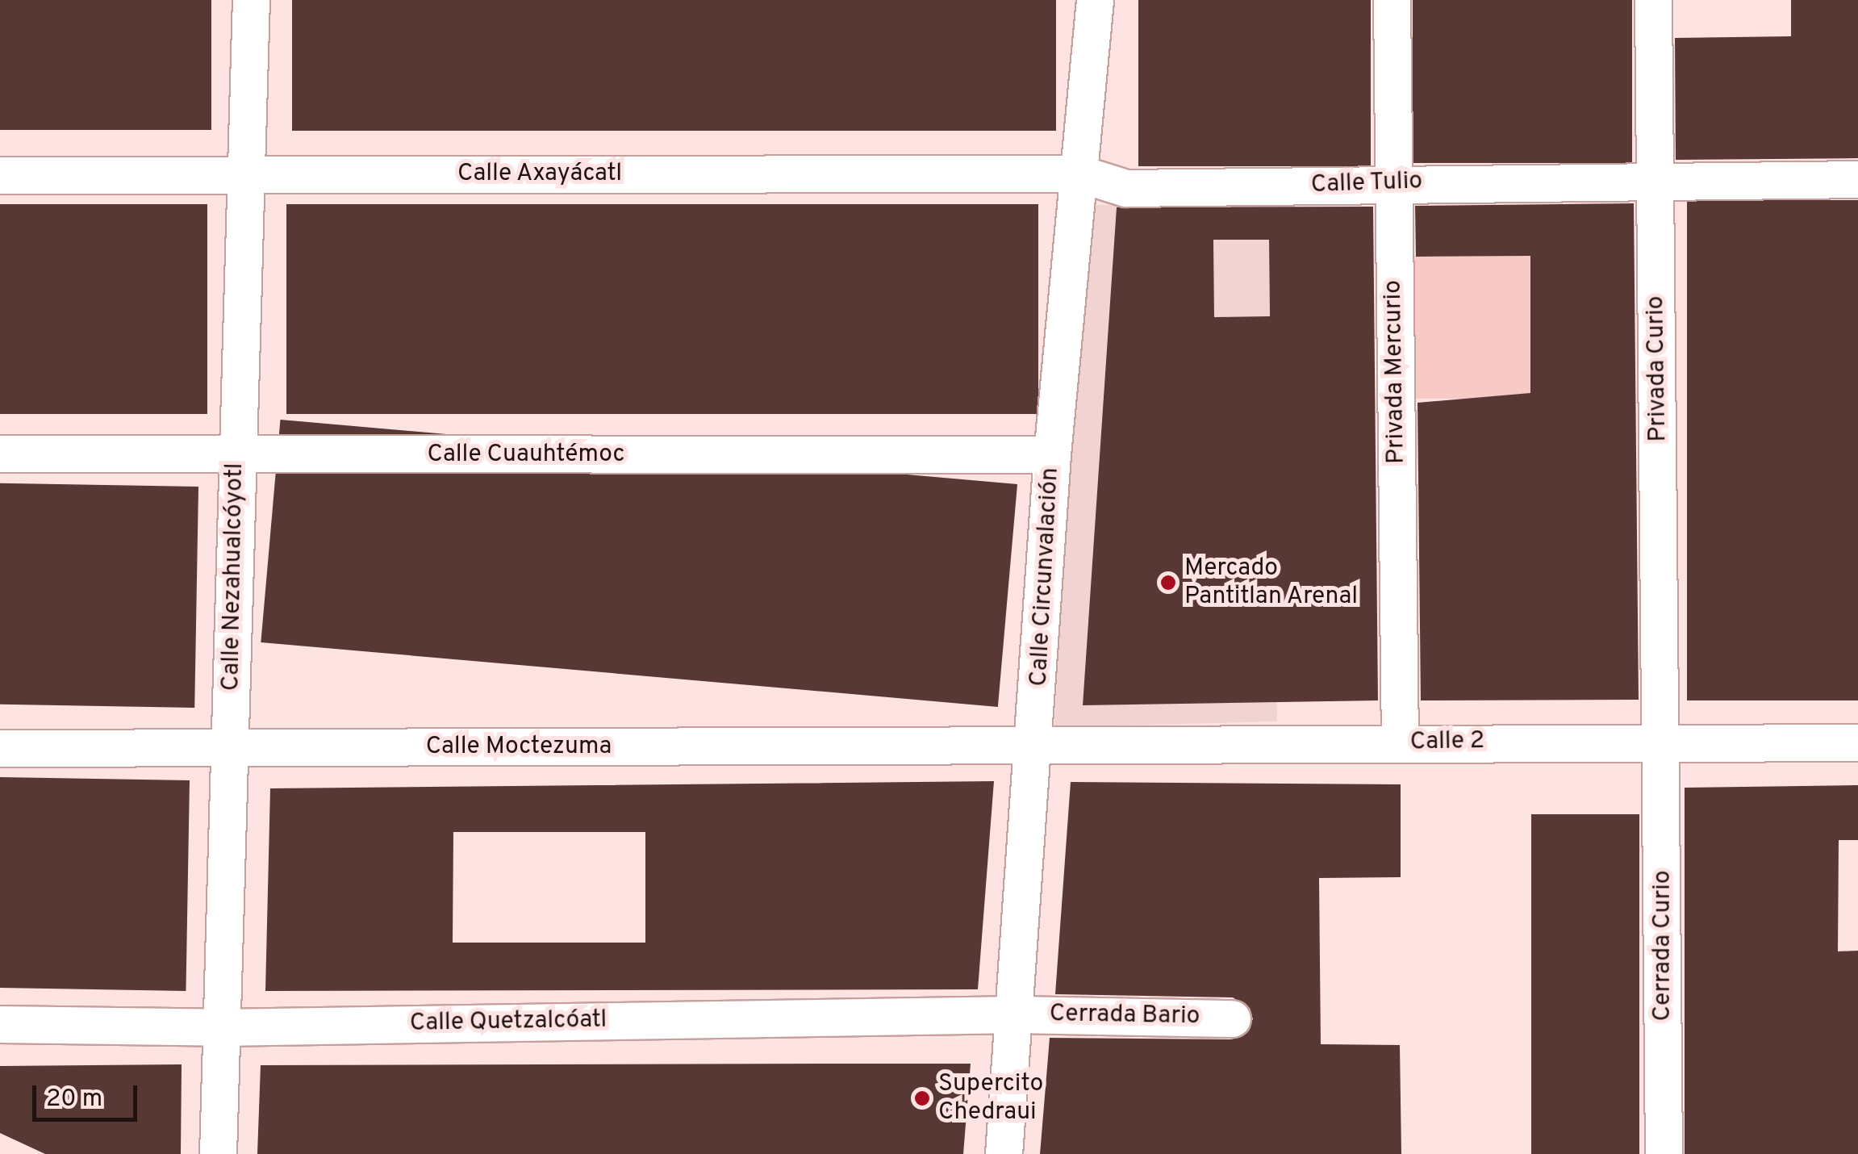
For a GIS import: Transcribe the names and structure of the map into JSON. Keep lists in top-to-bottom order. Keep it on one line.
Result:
{"streets":{"street":["Calle Axayácatl","Calle Tulio","Privada Curio","Privada Mercurio","Calle Cuauhtémoc","Calle Nezahualcóyotl","Calle Circunvalación","Calle 2","Calle Moctezuma","Cerrada Curio","Cerrada Bario","Calle Quetzalcóatl"]},"crossings":[["Calle Axayácatl","Calle Tulio"],["Calle Axayácatl","Calle Nezahualcóyotl"],["Calle Axayácatl","Calle Circunvalación"],["Calle Tulio","Privada Curio"],["Calle Tulio","Privada Mercurio"],["Calle Tulio","Calle Circunvalación"],["Privada Curio","Calle 2"],["Privada Curio","Cerrada Curio"],["Privada Mercurio","Calle 2"],["Calle Cuauhtémoc","Calle Nezahualcóyotl"],["Calle Cuauhtémoc","Calle Circunvalación"],["Calle Nezahualcóyotl","Calle Moctezuma"],["Calle Nezahualcóyotl","Calle Quetzalcóatl"],["Calle Circunvalación","Calle 2"],["Calle Circunvalación","Calle Moctezuma"],["Calle Circunvalación","Cerrada Bario"],["Calle Circunvalación","Calle Quetzalcóatl"],["Calle 2","Calle Moctezuma"],["Calle 2","Cerrada Curio"],["Cerrada Bario","Calle Quetzalcóatl"]],"places":["Mercado Pantitlan Arenal","Supercito Chedraui"],"scale_bar":"20 m"}
